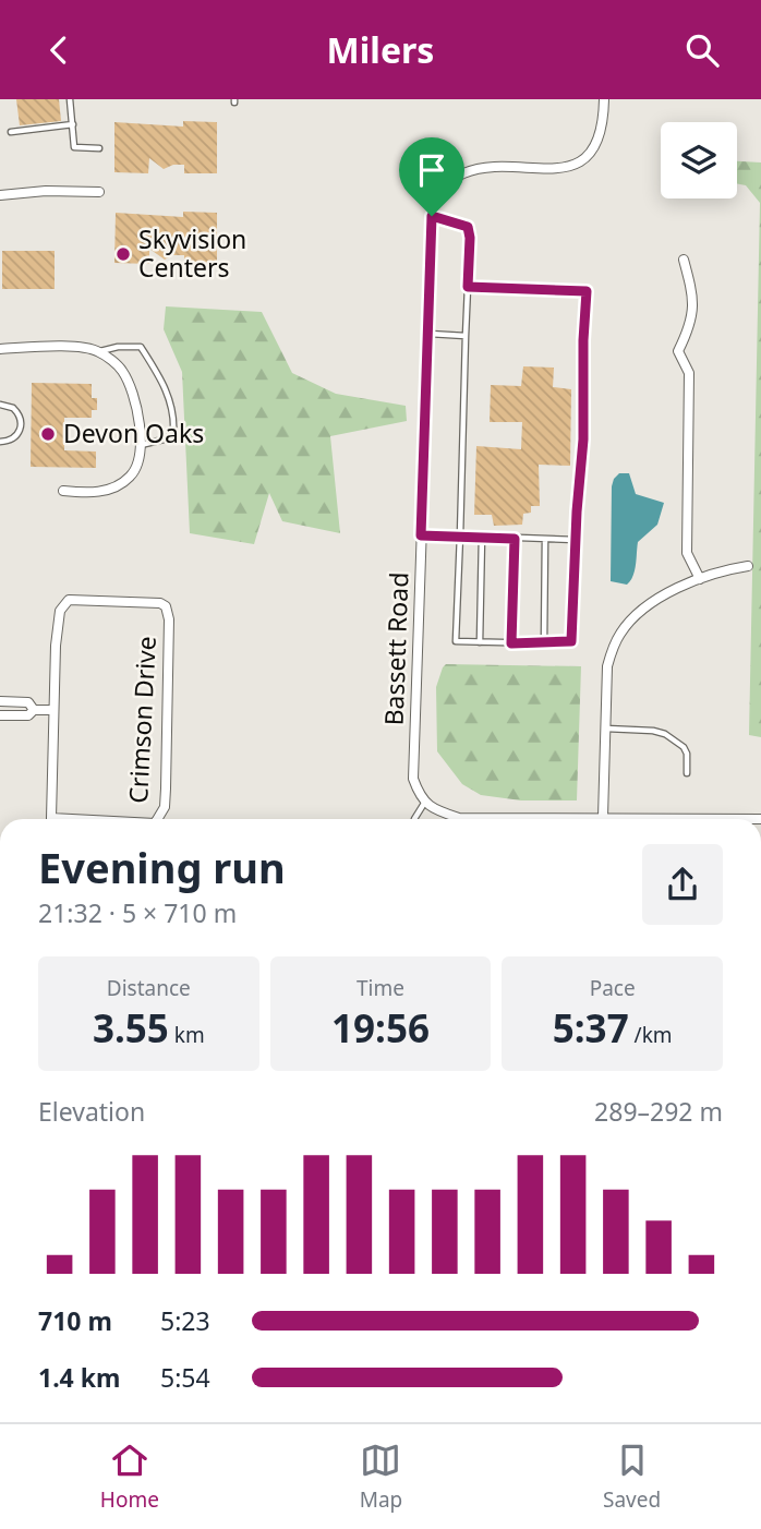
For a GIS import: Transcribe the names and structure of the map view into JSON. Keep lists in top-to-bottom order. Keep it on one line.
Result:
{"streets":{"street":["Bassett Road","Crimson Drive"]},"places":["Skyvision Centers","Devon Oaks"],"page":{"header":"Milers","heading":["Evening run","21:32 · 5 × 710 m"],"stats":[["Distance","3.55 km"],["Time","19:56"],["Pace","5:37 /km"]],"chart":["Elevation","289–292 m"],"list":[{"name":"710 m","note":"5:23"},{"name":"1.4 km","note":"5:54"}],"tabs":["Home","Map","Saved"]}}
